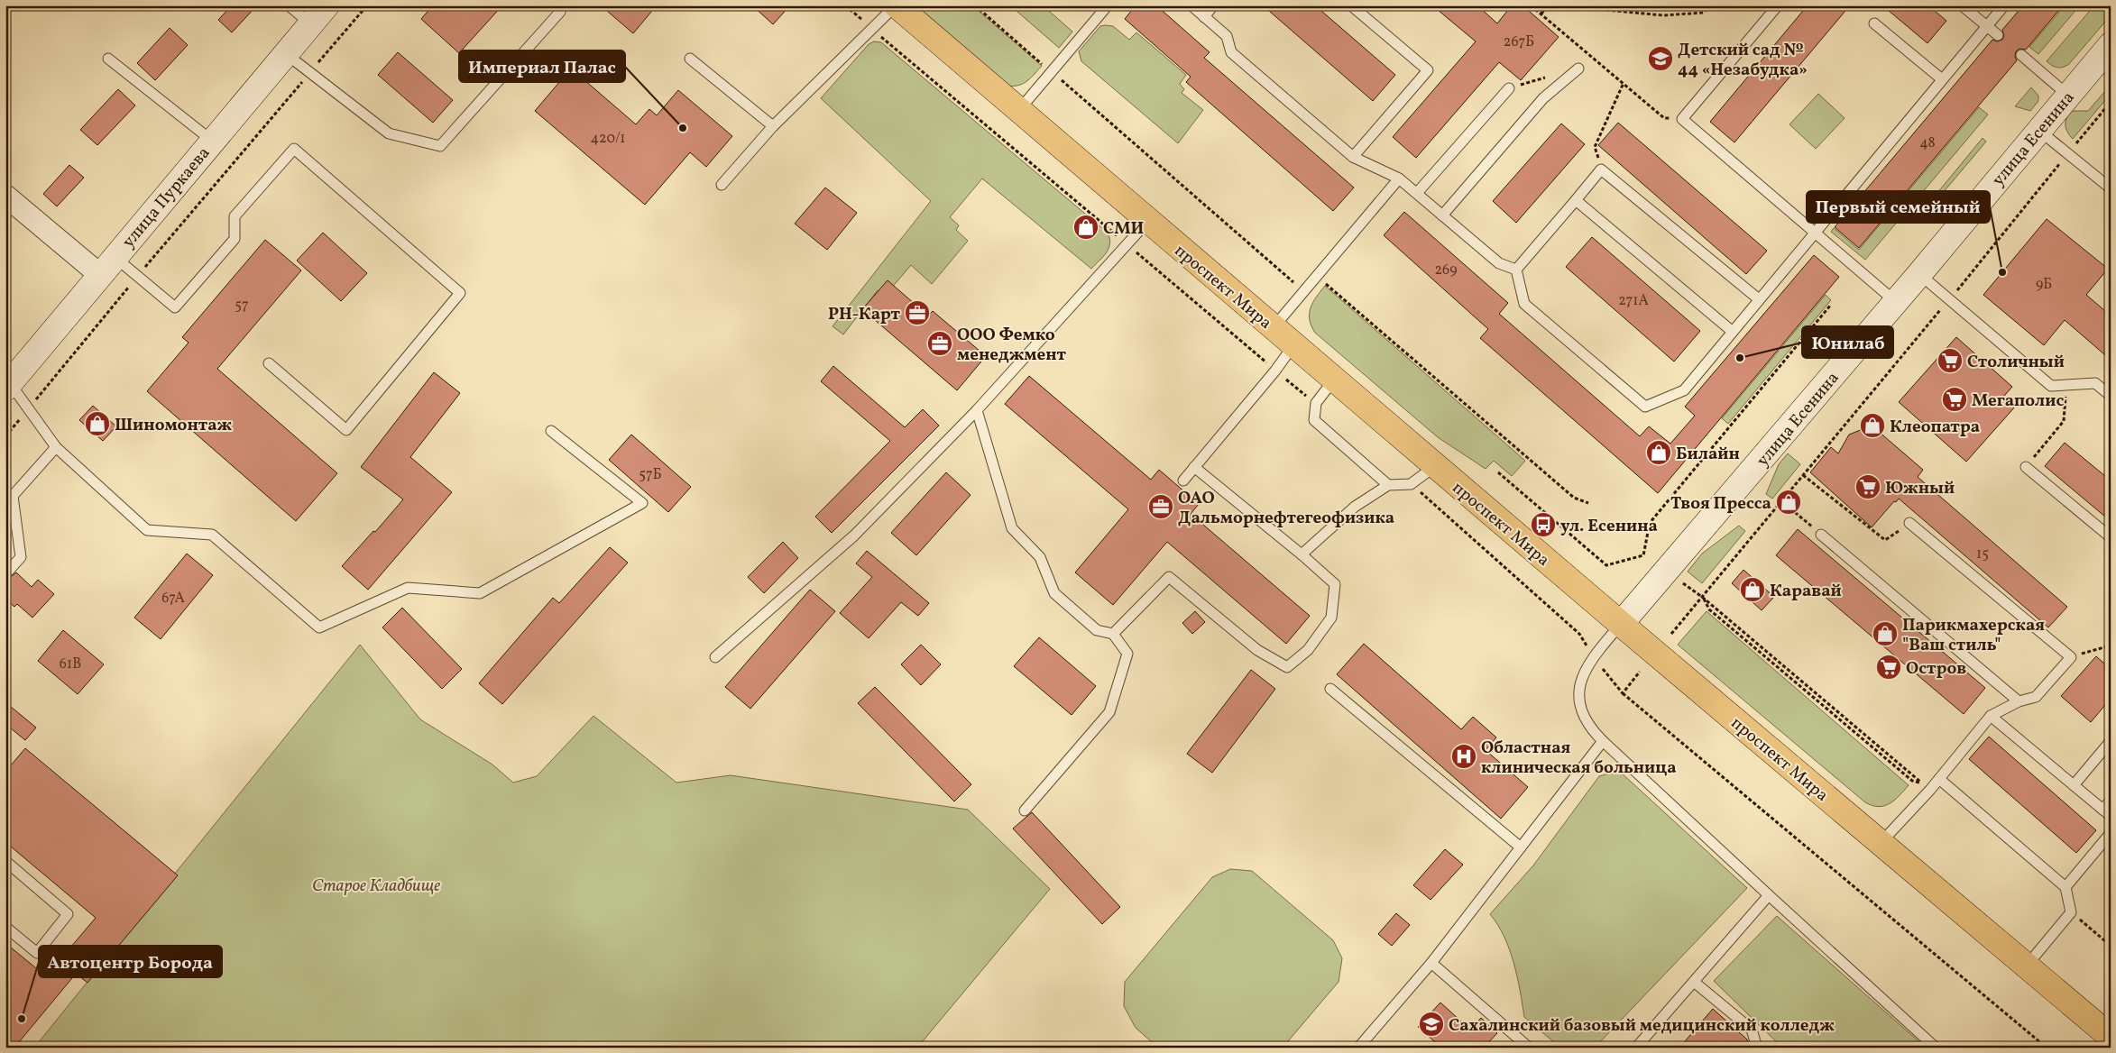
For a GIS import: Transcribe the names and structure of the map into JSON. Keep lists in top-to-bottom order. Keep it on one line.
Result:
{"streets":{"main road":["проспект Мира"],"street":["улица Есенина","улица Пуркаева"]},"crossings":[["улица Есенина","проспект Мира"]],"parks":["Старое Кладбище"],"places":{"school or university":["Детский сад № 44 «Незабудка»","Сахалинский базовый медицинский колледж"],"other":["Империал Палас","Первый семейный","Юнилаб","Автоцентр Борода"],"shop":["СМИ","Шиномонтаж","Клеопатра","Билайн","Твоя Пресса","Каравай","Парикмахерская \"Ваш стиль\""],"office":["РН-Карт","ООО Фемко менеджмент","ОАО Дальморнефтегеофизика"],"supermarket":["Столичный","Мегаполис","Южный","Остров"],"bus stop":["ул. Есенина"],"hospital":["Областная клиническая больница"]},"house_numbers":["267Б","420/1","48","269","9Б","271А","57","57Б","15","67А","61В"]}
